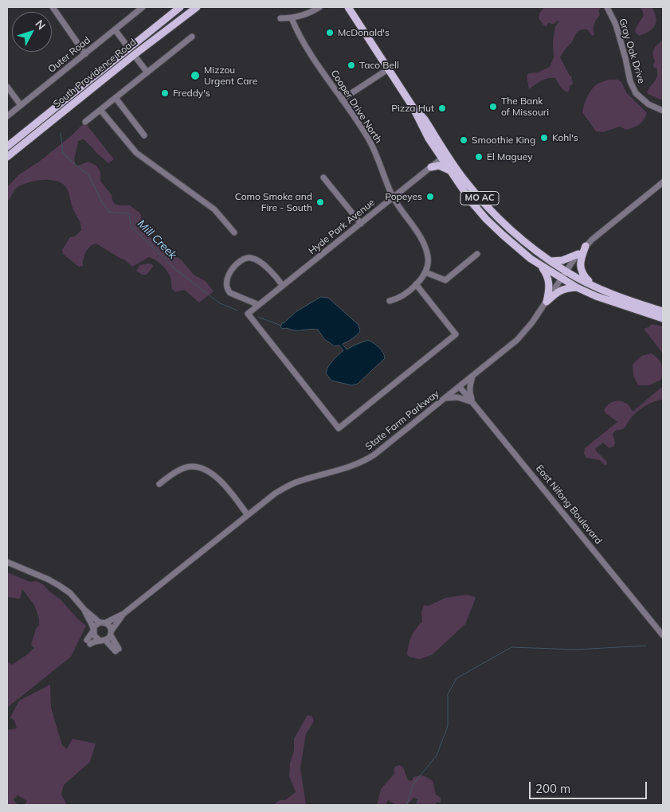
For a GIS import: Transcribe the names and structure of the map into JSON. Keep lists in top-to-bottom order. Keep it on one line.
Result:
{"streets":{"main road":["South Providence Road","MO AC"],"street":["Gray Oak Drive","Outer Road","Cooper Drive North","Hyde Park Avenue","State Farm Parkway","East Nifong Boulevard"]},"crossings":[["Cooper Drive North","Hyde Park Avenue"],["MO AC","Hyde Park Avenue"],["MO AC","State Farm Parkway"],["State Farm Parkway","East Nifong Boulevard"]],"water":["Mill Creek"],"places":["McDonald's","Taco Bell","Mizzou Urgent Care","Freddy's","The Bank of Missouri","Pizza Hut","Kohl's","Smoothie King","El Maguey","Popeyes","Como Smoke and Fire - South"],"scale_bar":"200 m","north":"top right"}
